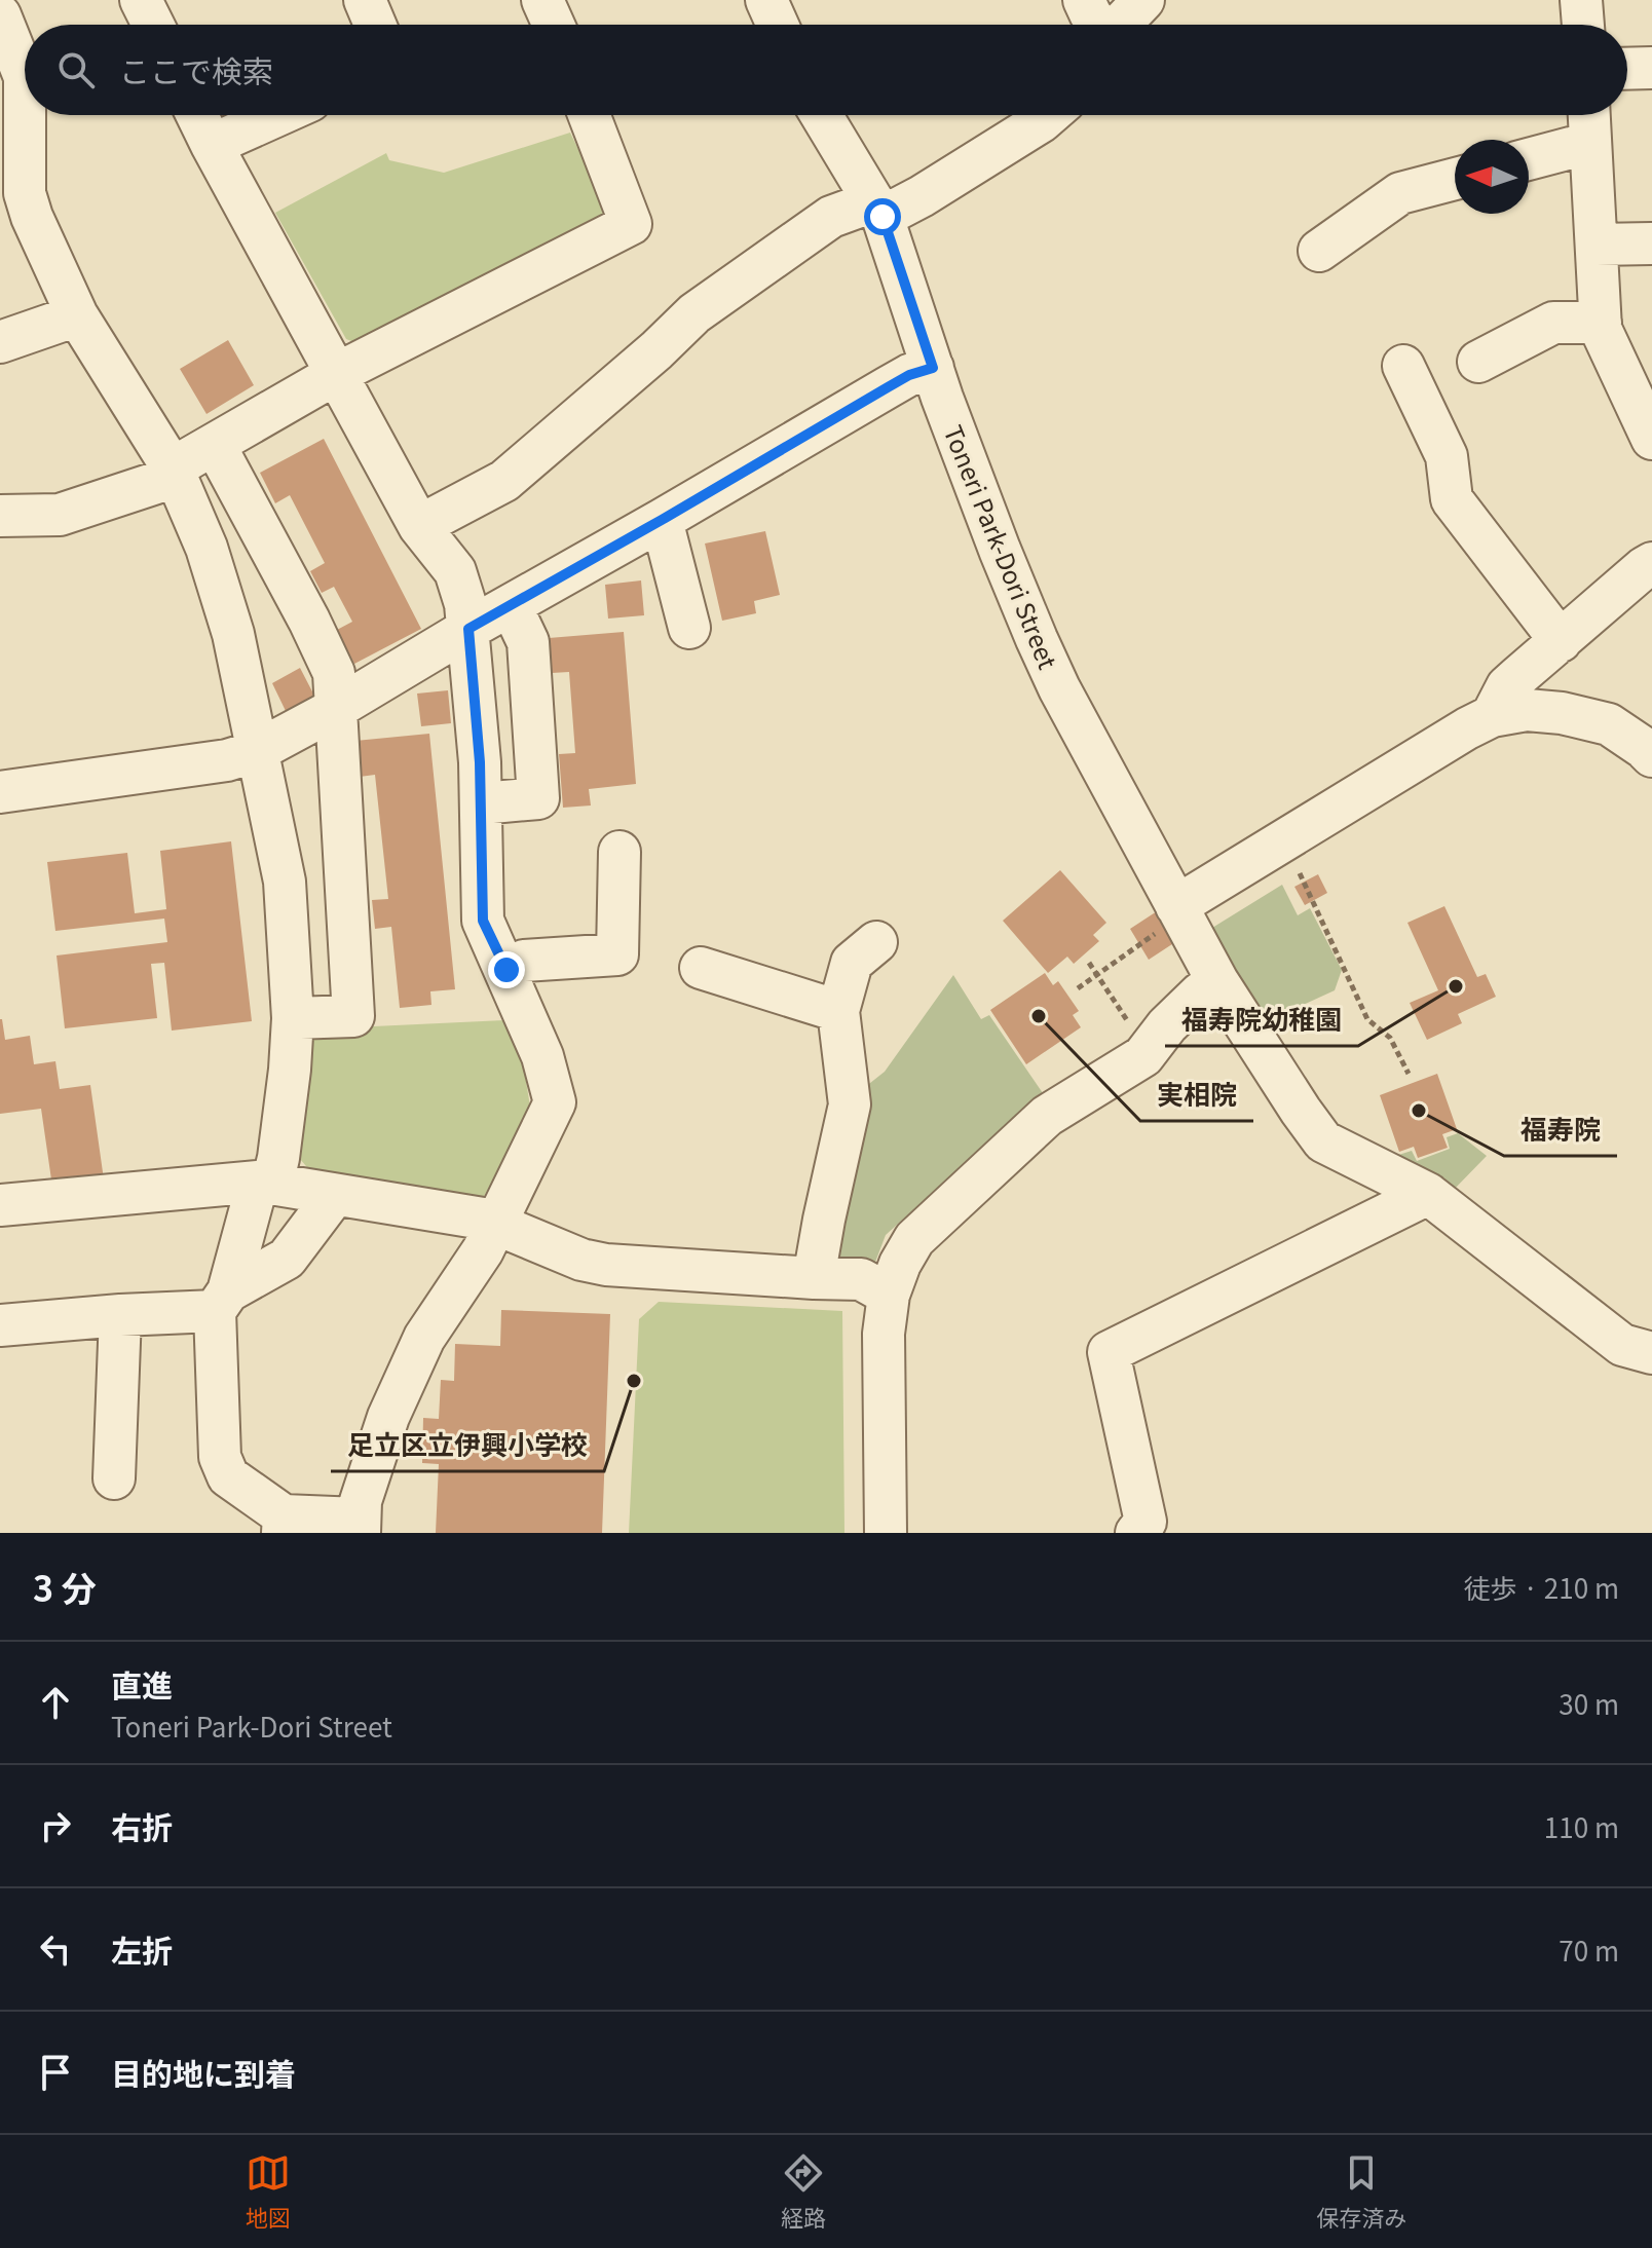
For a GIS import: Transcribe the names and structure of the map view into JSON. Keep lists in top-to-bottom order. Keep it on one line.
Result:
{"streets":{"street":["Toneri Park-Dori Street"]},"places":["福寿院幼稚園","実相院","福寿院","足立区立伊興小学校"],"north":"left","page":{"search":"ここで検索","heading":["3 分","徒歩 · 210 m"],"list":[["直進","Toneri Park-Dori Street","30 m"],["右折","110 m"],["左折","70 m"],"目的地に到着"],"nav":["地図","経路","保存済み"]}}
